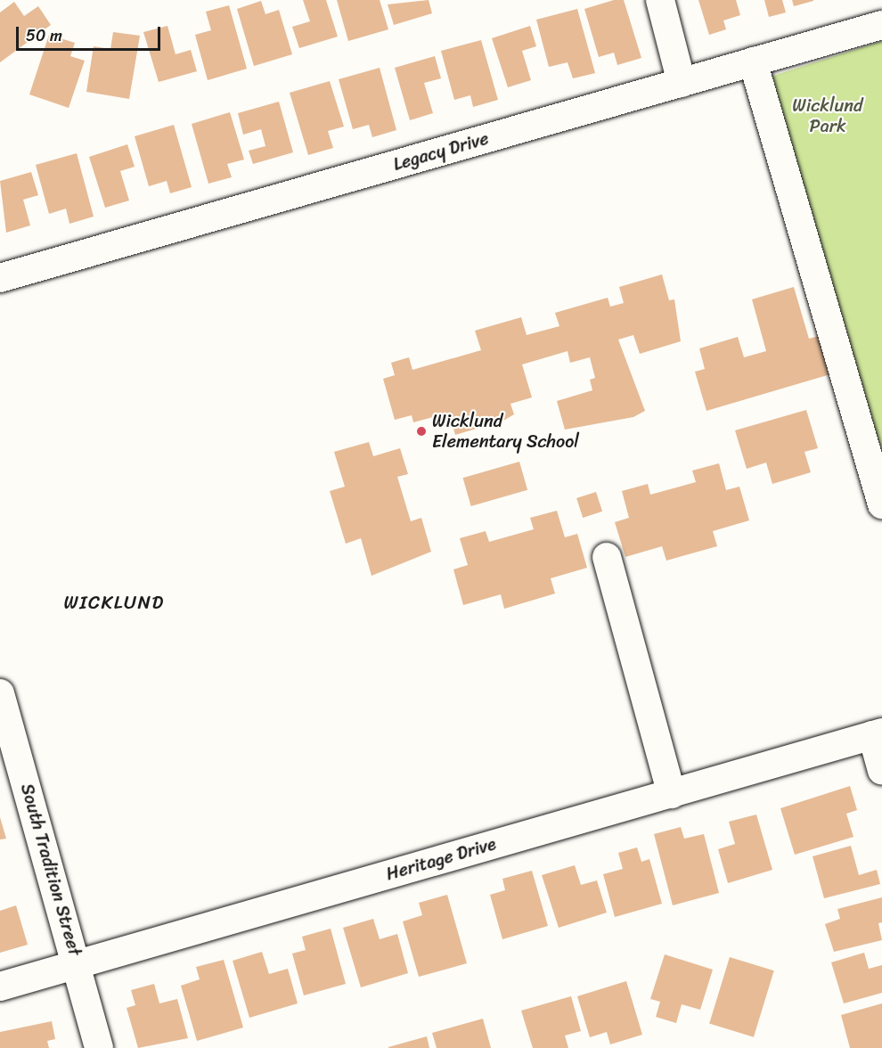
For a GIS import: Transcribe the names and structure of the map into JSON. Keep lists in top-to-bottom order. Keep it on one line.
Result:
{"streets":{"street":["Legacy Drive","Heritage Drive","South Tradition Street"]},"crossings":[["Heritage Drive","South Tradition Street"]],"districts":["WICKLUND"],"parks":["Wicklund Park"],"places":["Wicklund Elementary School"],"scale_bar":"50 m"}
